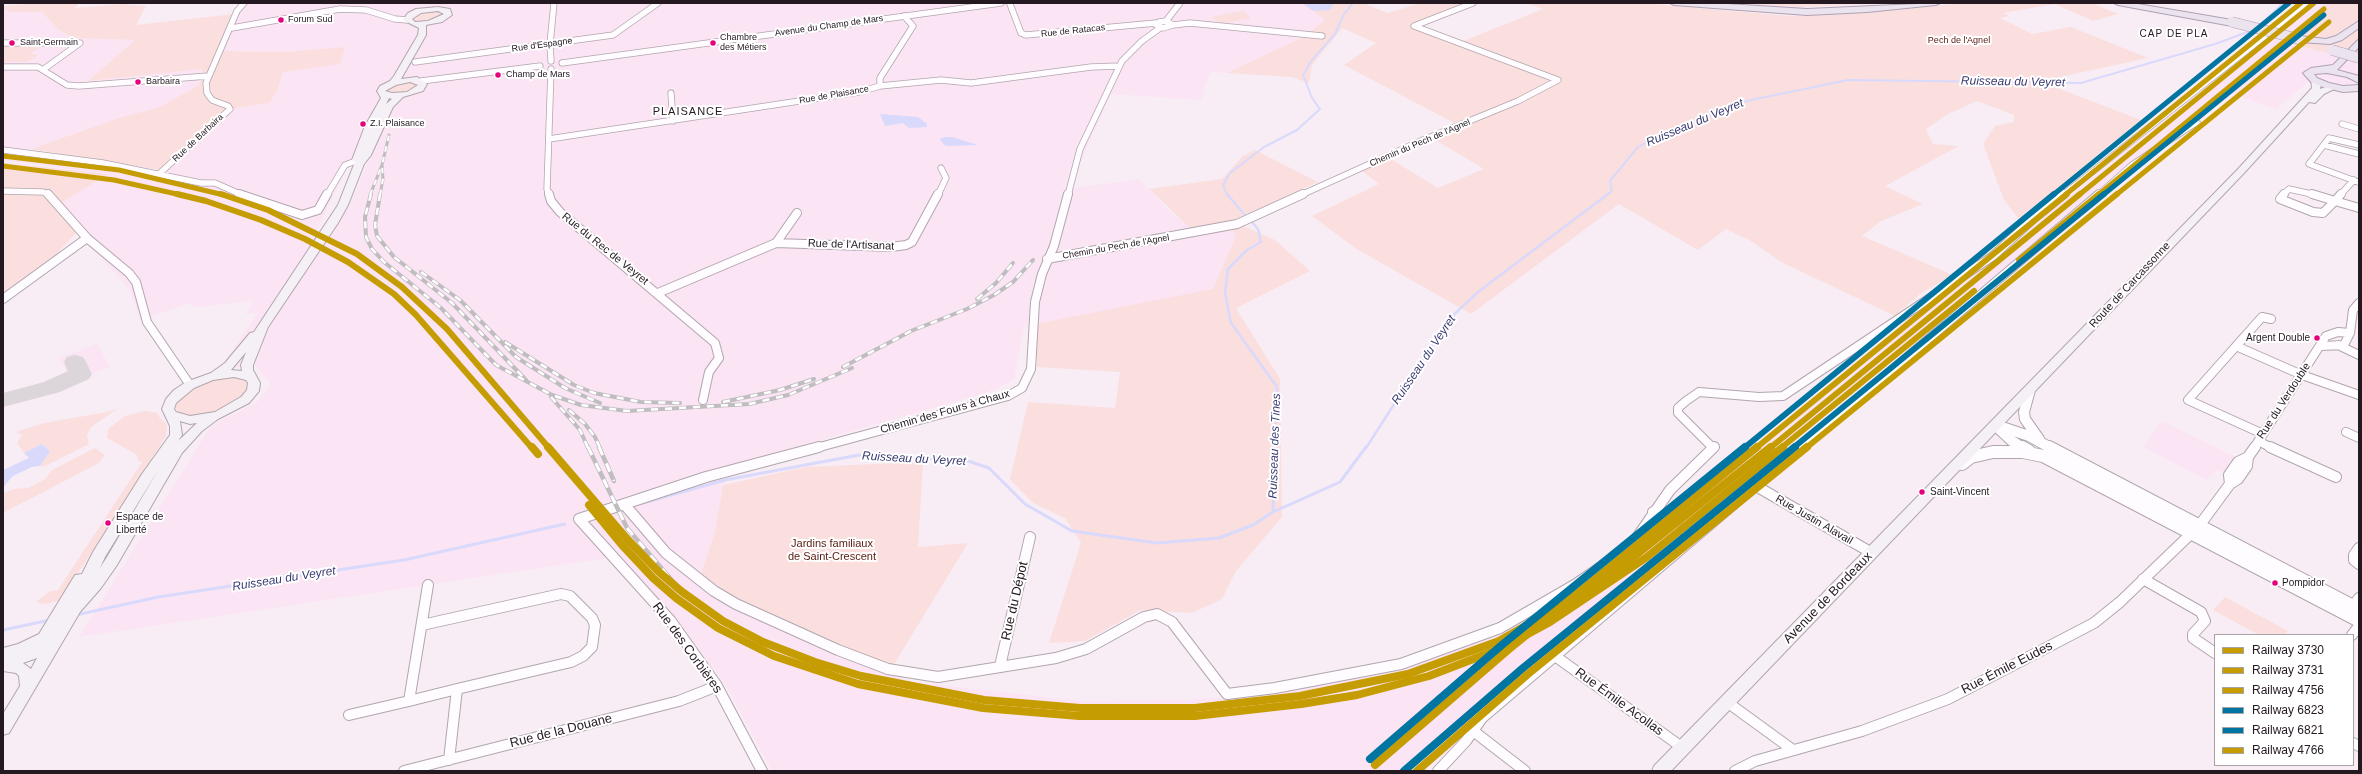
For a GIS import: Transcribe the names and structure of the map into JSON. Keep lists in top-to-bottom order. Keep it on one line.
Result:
{"streets":{"main road":["Route de Carcassonne","Avenue de Bordeaux"],"street":["Avenue du Champ de Mars","Rue de Ratacas","Rue d'Espagne","Rue de Plaisance","Rue de Barbaira","Chemin du Pech de l'Agnel","Rue de l'Artisanat","Rue du Rec de Veyret","Rue du Verdouble","Chemin des Fours à Chaux","Rue Justin Alavail","Rue du Dépot","Rue des Corbières","Rue Émile Eudes","Rue Émile Acollas","Rue de la Douane"]},"crossings":[["Avenue du Champ de Mars","Rue de Ratacas"],["Rue de Ratacas","Chemin des Fours à Chaux"],["Rue de Plaisance","Rue du Rec de Veyret"],["Rue de Plaisance","Chemin des Fours à Chaux"],["Chemin du Pech de l'Agnel","Chemin des Fours à Chaux"],["Rue de l'Artisanat","Rue du Rec de Veyret"],["Route de Carcassonne","Avenue de Bordeaux"],["Rue du Verdouble","Rue Émile Eudes"],["Chemin des Fours à Chaux","Rue des Corbières"],["Rue Justin Alavail","Avenue de Bordeaux"],["Avenue de Bordeaux","Rue Émile Acollas"],["Rue des Corbières","Rue de la Douane"]],"districts":["CAP DE PLA","PLAISANCE"],"water":["Ruisseau du Veyret","Ruisseau des Tines"],"parks":["Pech de l'Agnel","Jardins familiaux de Saint-Crescent"],"places":["Forum Sud","Saint-Germain","Chambre des Métiers","Champ de Mars","Barbaira","Z.I. Plaisance","Argent Double","Saint-Vincent","Espace de Liberté","Pompidor"],"lines":["rail line 3730","rail line 4756","rail line 6821","rail line 3731","rail line 6823","rail line 4766"],"legend":["Railway 3730","Railway 3731","Railway 4756","Railway 6823","Railway 6821","Railway 4766"]}
